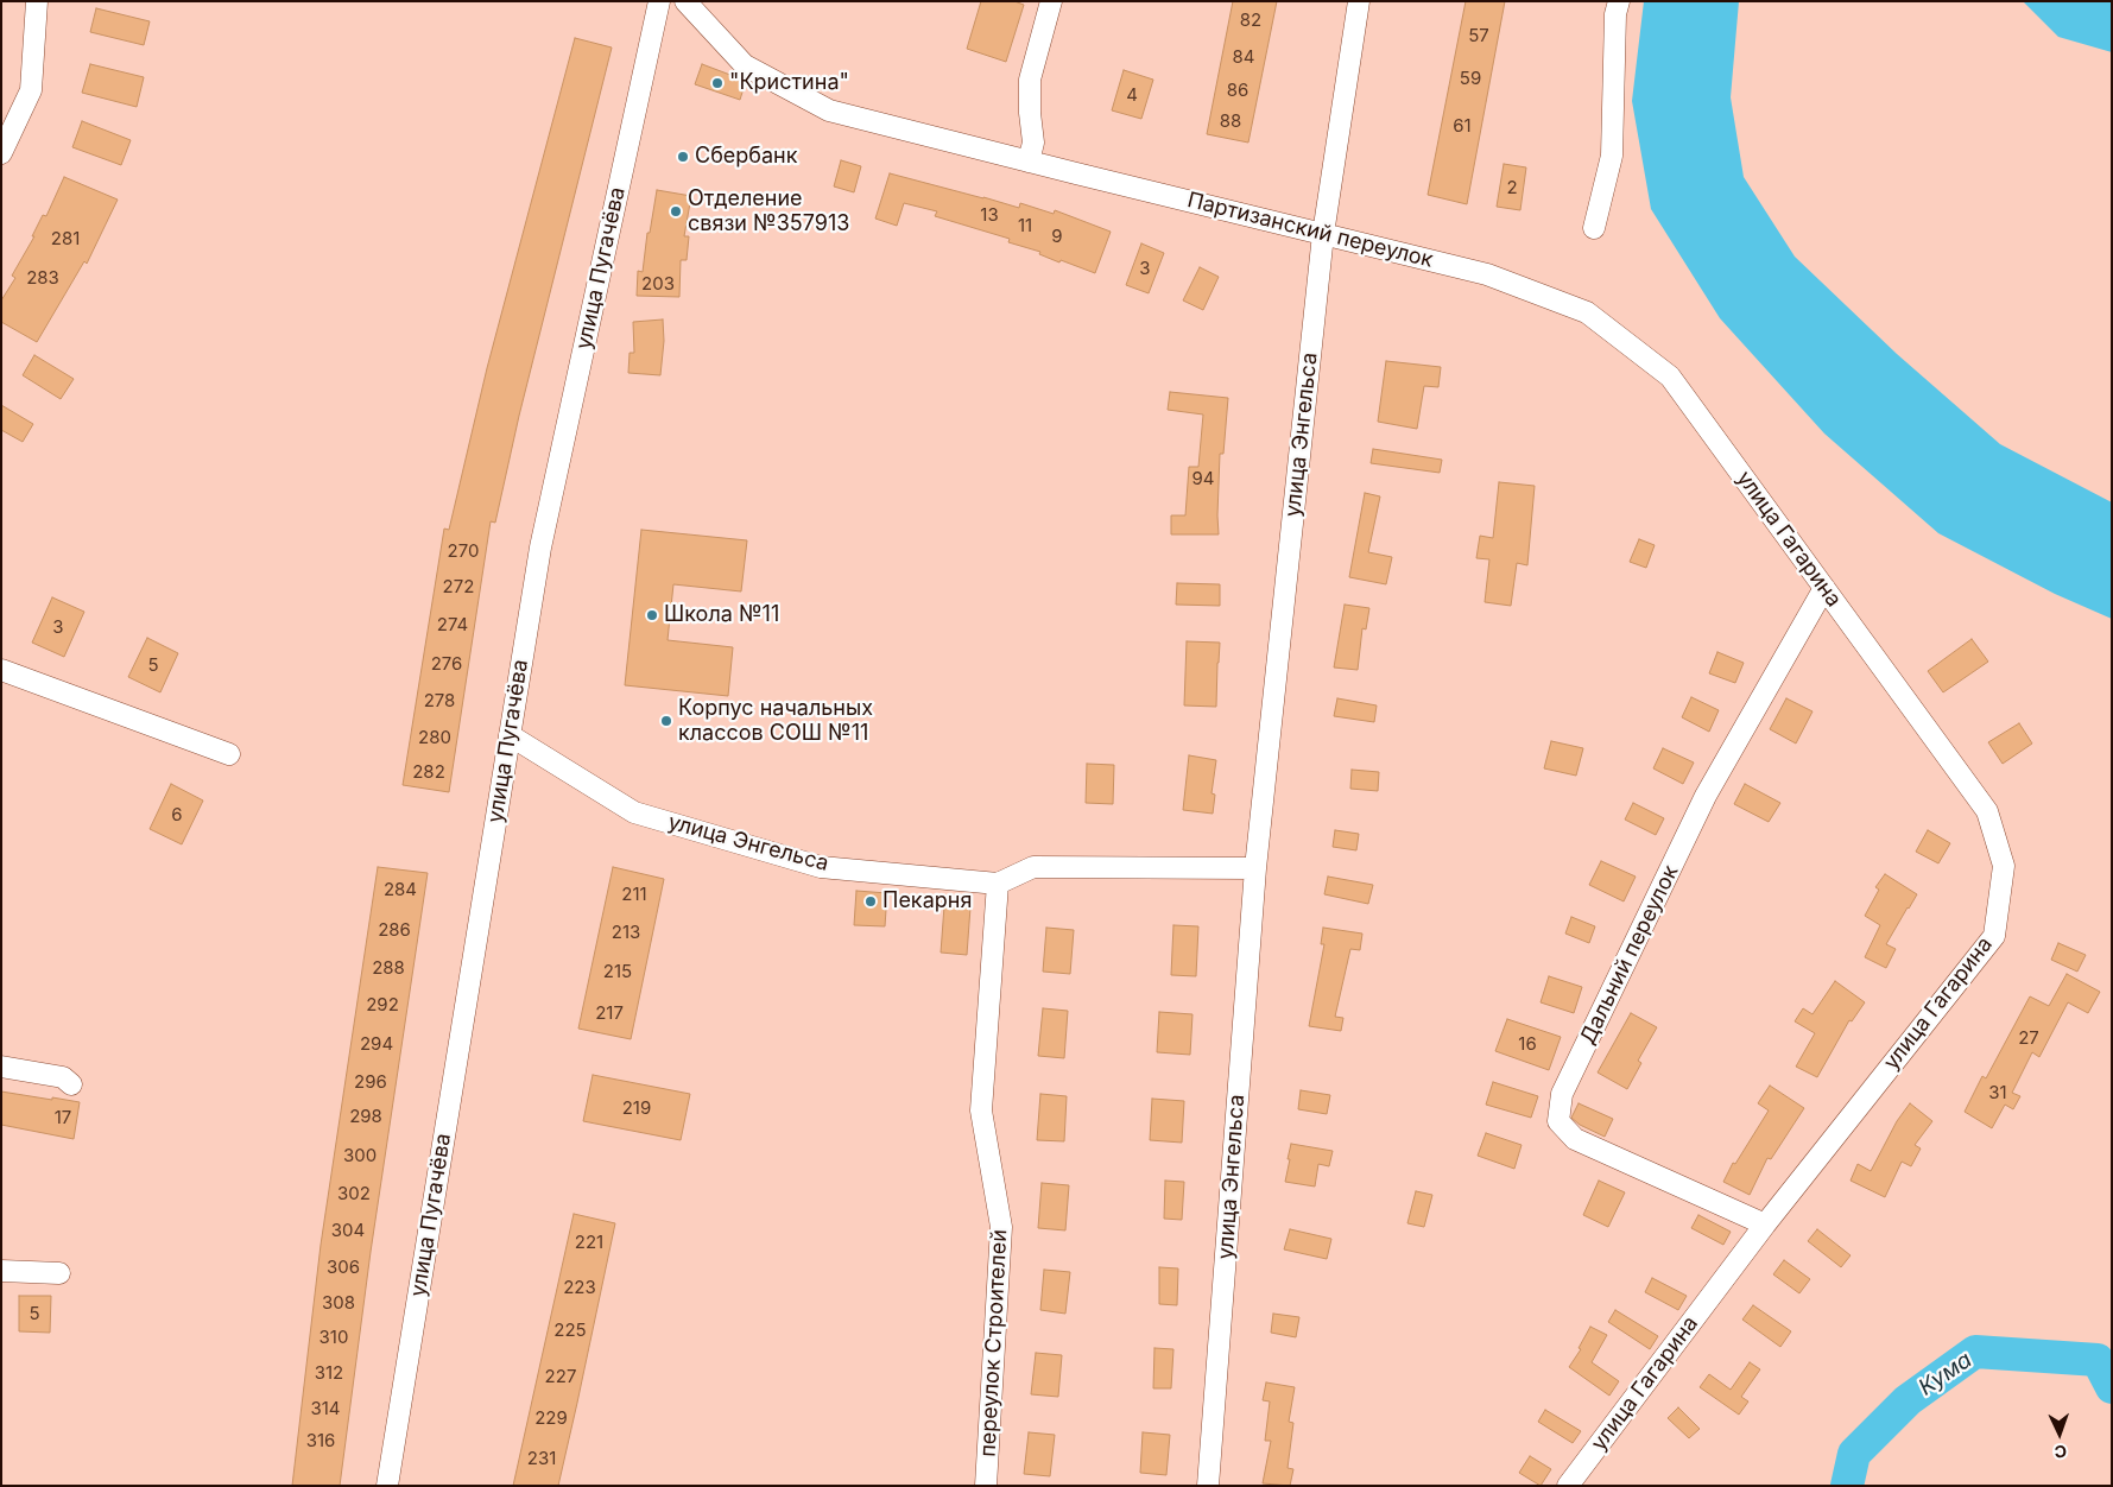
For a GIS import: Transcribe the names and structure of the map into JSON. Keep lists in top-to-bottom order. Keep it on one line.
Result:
{"streets":{"street":["Партизанский переулок","улица Пугачёва","улица Энгельса","улица Гагарина","Дальний переулок","переулок Строителей"]},"crossings":[["Партизанский переулок","улица Энгельса"],["Партизанский переулок","улица Гагарина"],["улица Пугачёва","улица Энгельса"],["улица Энгельса","переулок Строителей"],["улица Гагарина","Дальний переулок"]],"water":["Кума"],"places":["\"Кристина\"","Сбербанк","Отделение связи №357913","Школа №11","Корпус начальных классов СОШ №11","Пекарня"],"house_numbers":["82","57","84","59","86","4","88","61","2","13","11","9","281","3","283","203","94","270","272","274","3","276","5","278","280","282","6","284","211","286","213","288","215","292","217","27","294","16","296","31","219","298","17","300","302","304","221","306","223","308","5","225","310","312","227","314","229","316","231"],"north":"bottom"}
